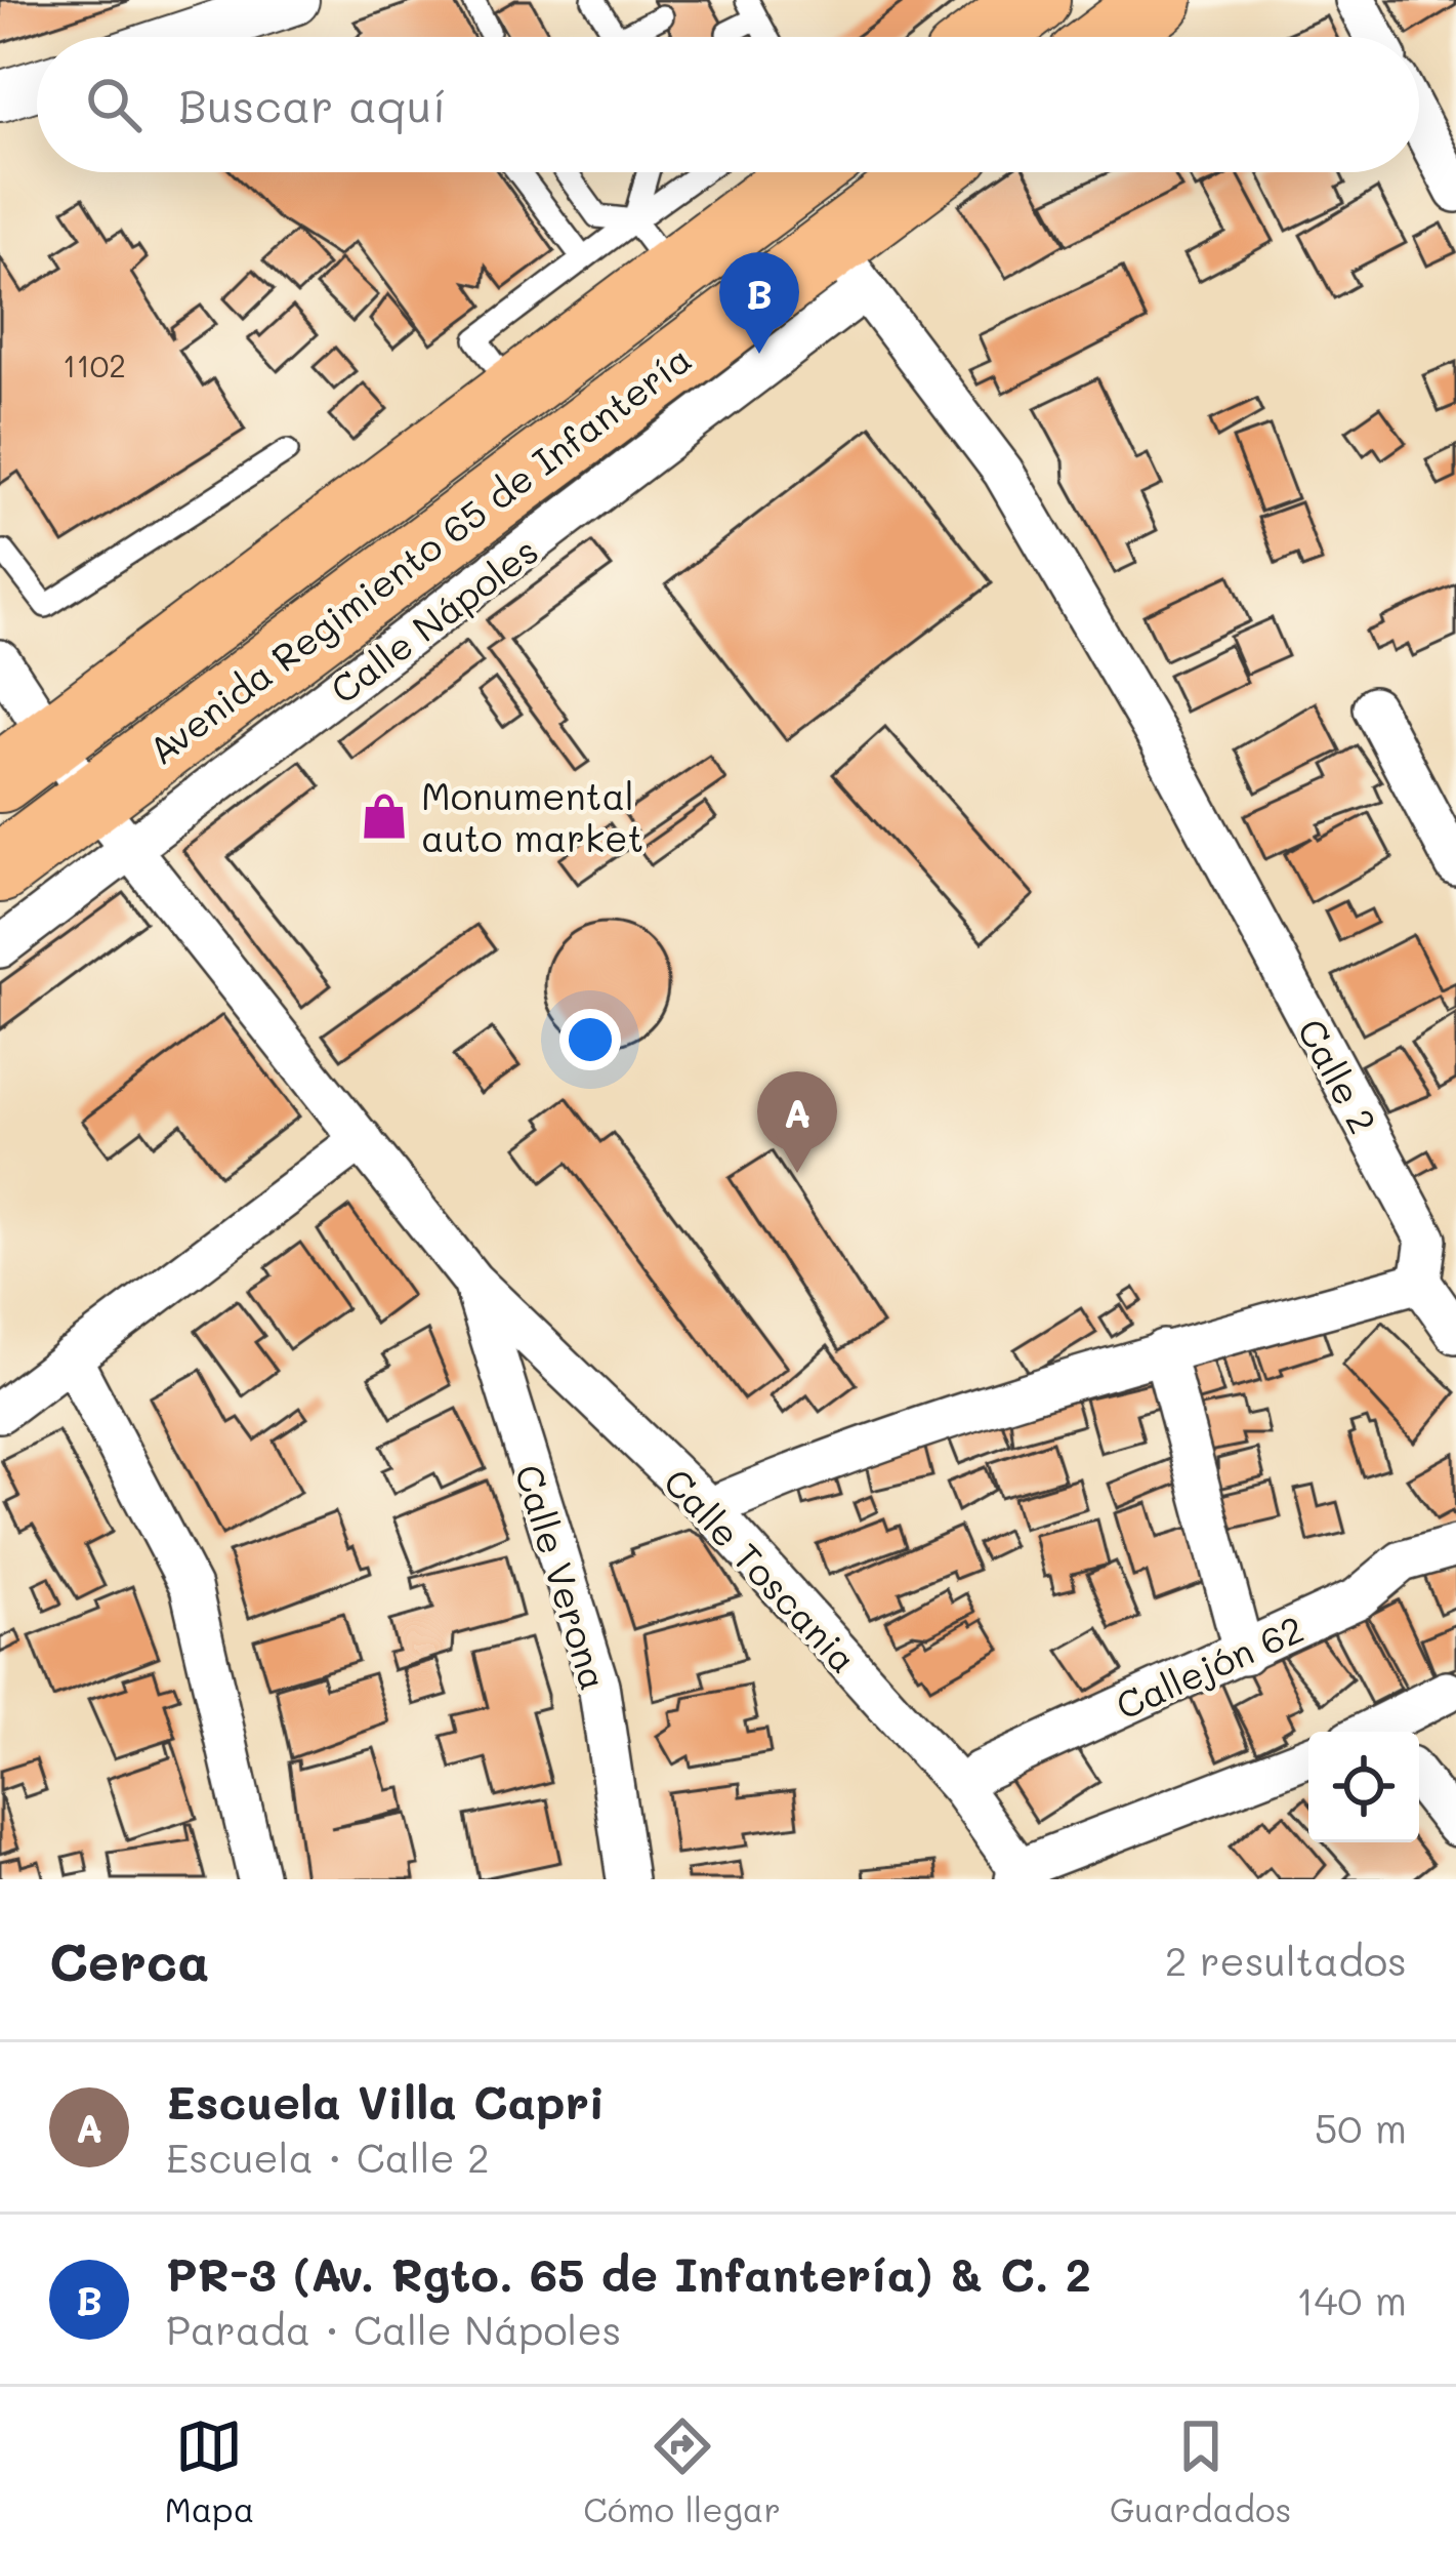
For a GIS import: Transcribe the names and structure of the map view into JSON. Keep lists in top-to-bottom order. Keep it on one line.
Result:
{"streets":{"highway":["Avenida Regimiento 65 de Infantería"],"street":["Calle Nápoles","Calle 2","Calle Toscania","Calle Verona","Callejón 62"]},"crossings":[["Avenida Regimiento 65 de Infantería","Calle Nápoles"],["Avenida Regimiento 65 de Infantería","Calle 2"],["Calle Nápoles","Calle 2"],["Calle Toscania","Calle Verona"],["Calle Toscania","Callejón 62"]],"places":{"shop":["Monumental auto market"]},"house_numbers":["1102"],"page":{"search":"Buscar aquí","pins":["B","A"],"heading":["Cerca","2 resultados"],"list":[{"mark":"A","name":"Escuela Villa Capri","note":"Escuela · Calle 2","value":"50 m"},{"mark":"B","name":"PR-3 (Av. Rgto. 65 de Infantería) & C. 2","note":"Parada · Calle Nápoles","value":"140 m"}],"nav":["Mapa","Cómo llegar","Guardados"]}}
